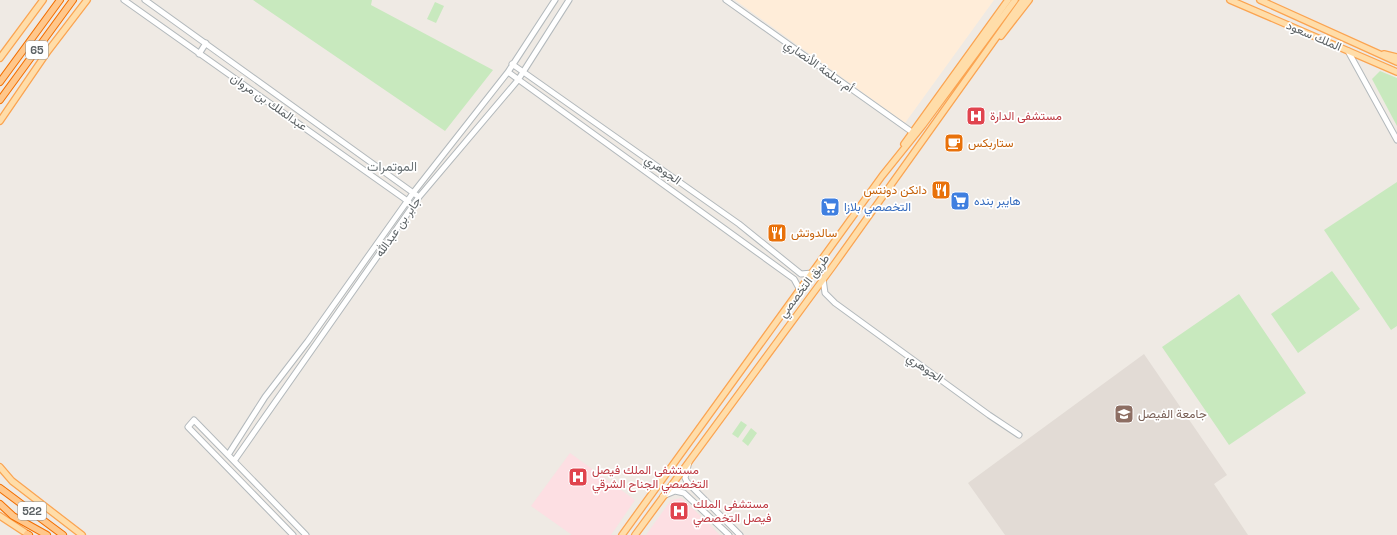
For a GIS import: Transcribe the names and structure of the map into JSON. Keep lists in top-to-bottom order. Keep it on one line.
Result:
{"streets":{"highway":["65","522"],"main road":["الملك سعود","طريق التخصصي"],"street":["أم سلمة الأنصاري","عبدالملك بن مروان","الجوهري","جابر بن عبدالله"]},"crossings":[["عبدالملك بن مروان","جابر بن عبدالله"],["الجوهري","جابر بن عبدالله"],["الجوهري","طريق التخصصي"]],"districts":["الموتمرات"],"places":{"hospital":["مستشفى الدارة","مستشفى الملك فيصل التخصصي الجناح الشرقي","مستشفى الملك فيصل التخصصي"],"cafe":["ستاربكس"],"restaurant":["دانكن دونتس","سالدوتش"],"supermarket":["هايبر بنده","التخصصي بلازا"],"school or university":["جامعة الفيصل"]}}
